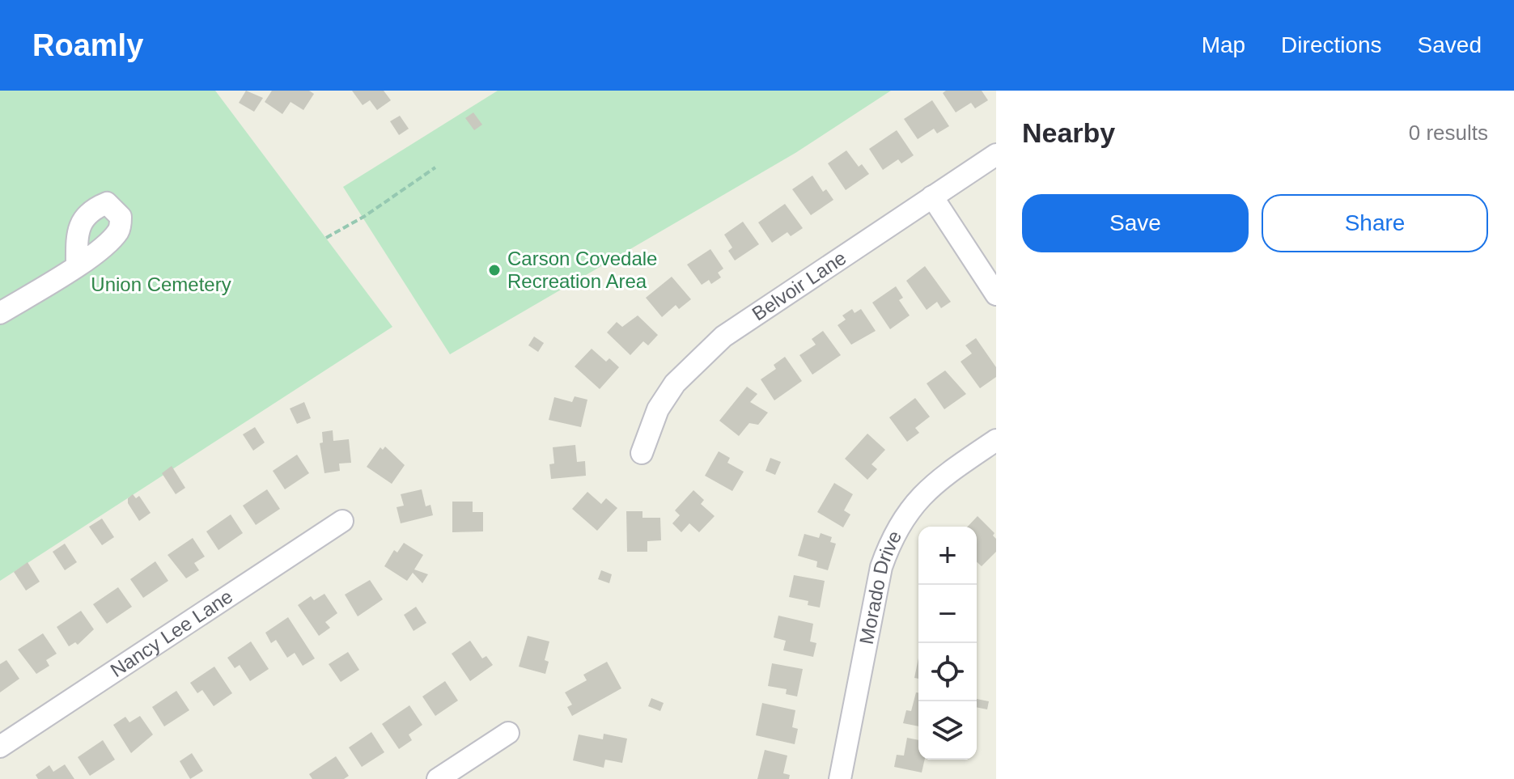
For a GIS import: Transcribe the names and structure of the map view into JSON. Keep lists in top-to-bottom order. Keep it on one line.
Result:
{"streets":{"street":["Belvoir Lane","Morado Drive","Nancy Lee Lane"]},"parks":["Union Cemetery"],"places":["Carson Covedale Recreation Area"],"page":{"header":"Roamly","nav":["Map","Directions","Saved"],"heading":["Nearby","0 results"],"buttons":["Save","Share"],"map_buttons":["+","−"]}}
